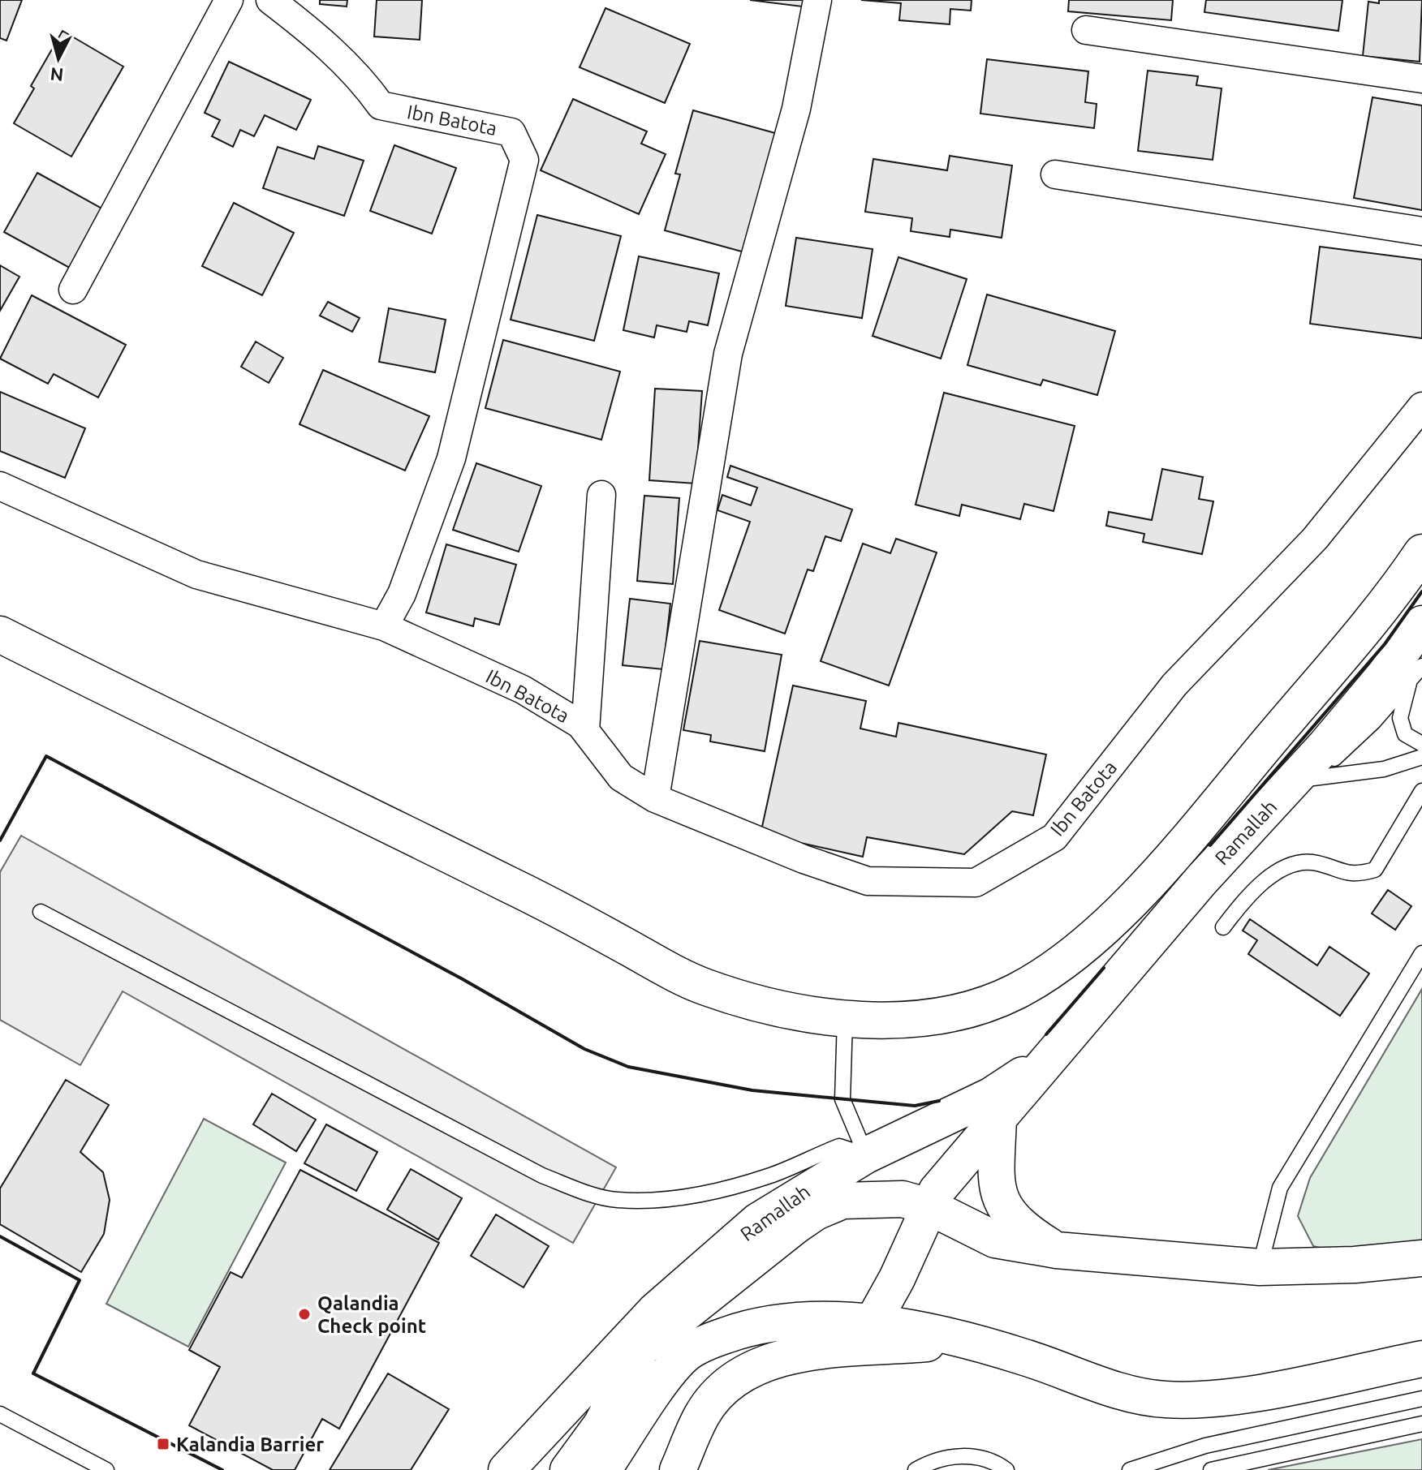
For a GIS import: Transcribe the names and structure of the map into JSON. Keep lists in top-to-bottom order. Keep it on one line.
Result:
{"streets":{"main road":["Ramallah"],"street":["Ibn Batota"]},"places":{"other":["Qalandia Check point"],"transit":["Kalandia Barrier"]},"north":"bottom"}
